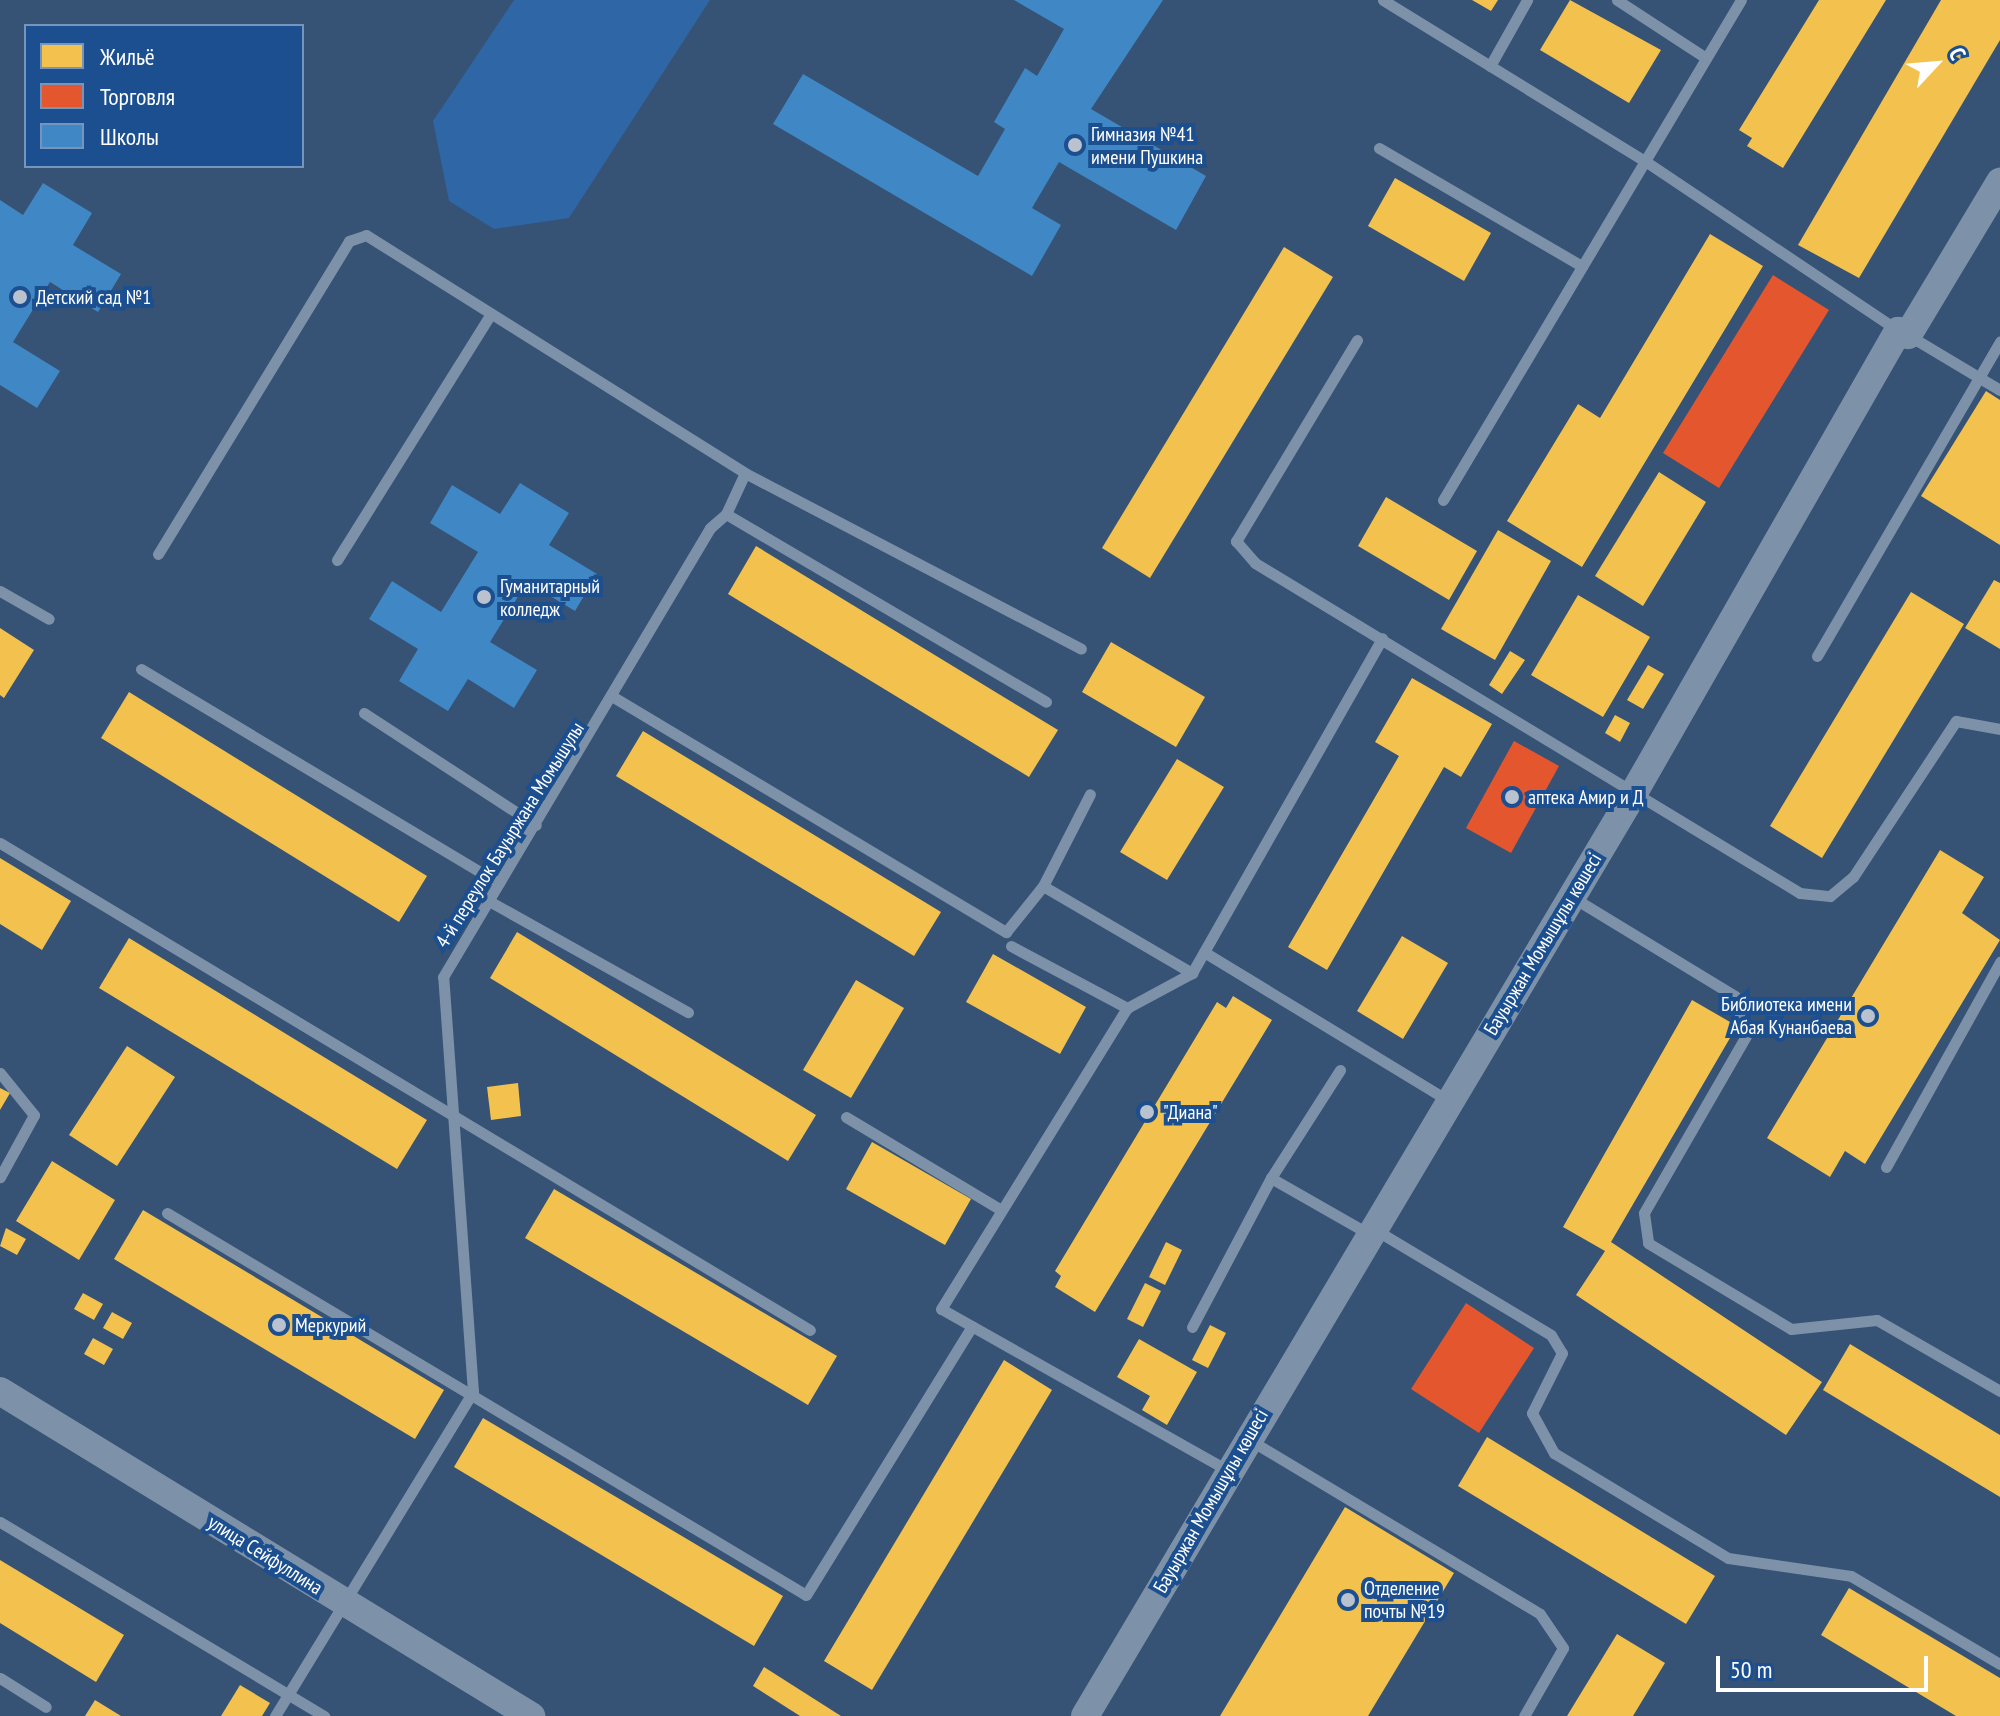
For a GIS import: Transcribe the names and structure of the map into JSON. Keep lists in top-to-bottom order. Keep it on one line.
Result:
{"streets":{"street":["Бауыржан Момышұлы көшесі","улица Сейфуллина"],"lane":["4-й переулок Бауыржана Момышулы"]},"places":["Гимназия №41 имени Пушкина","Детский сад №1","Гуманитарный колледж","аптека Амир и Д","Библиотека имени Абая Кунанбаева","\"Диана\"","Меркурий","Отделение почты №19"],"legend":["Жильё","Торговля","Школы"],"scale_bar":"50 m","north":"top right"}
